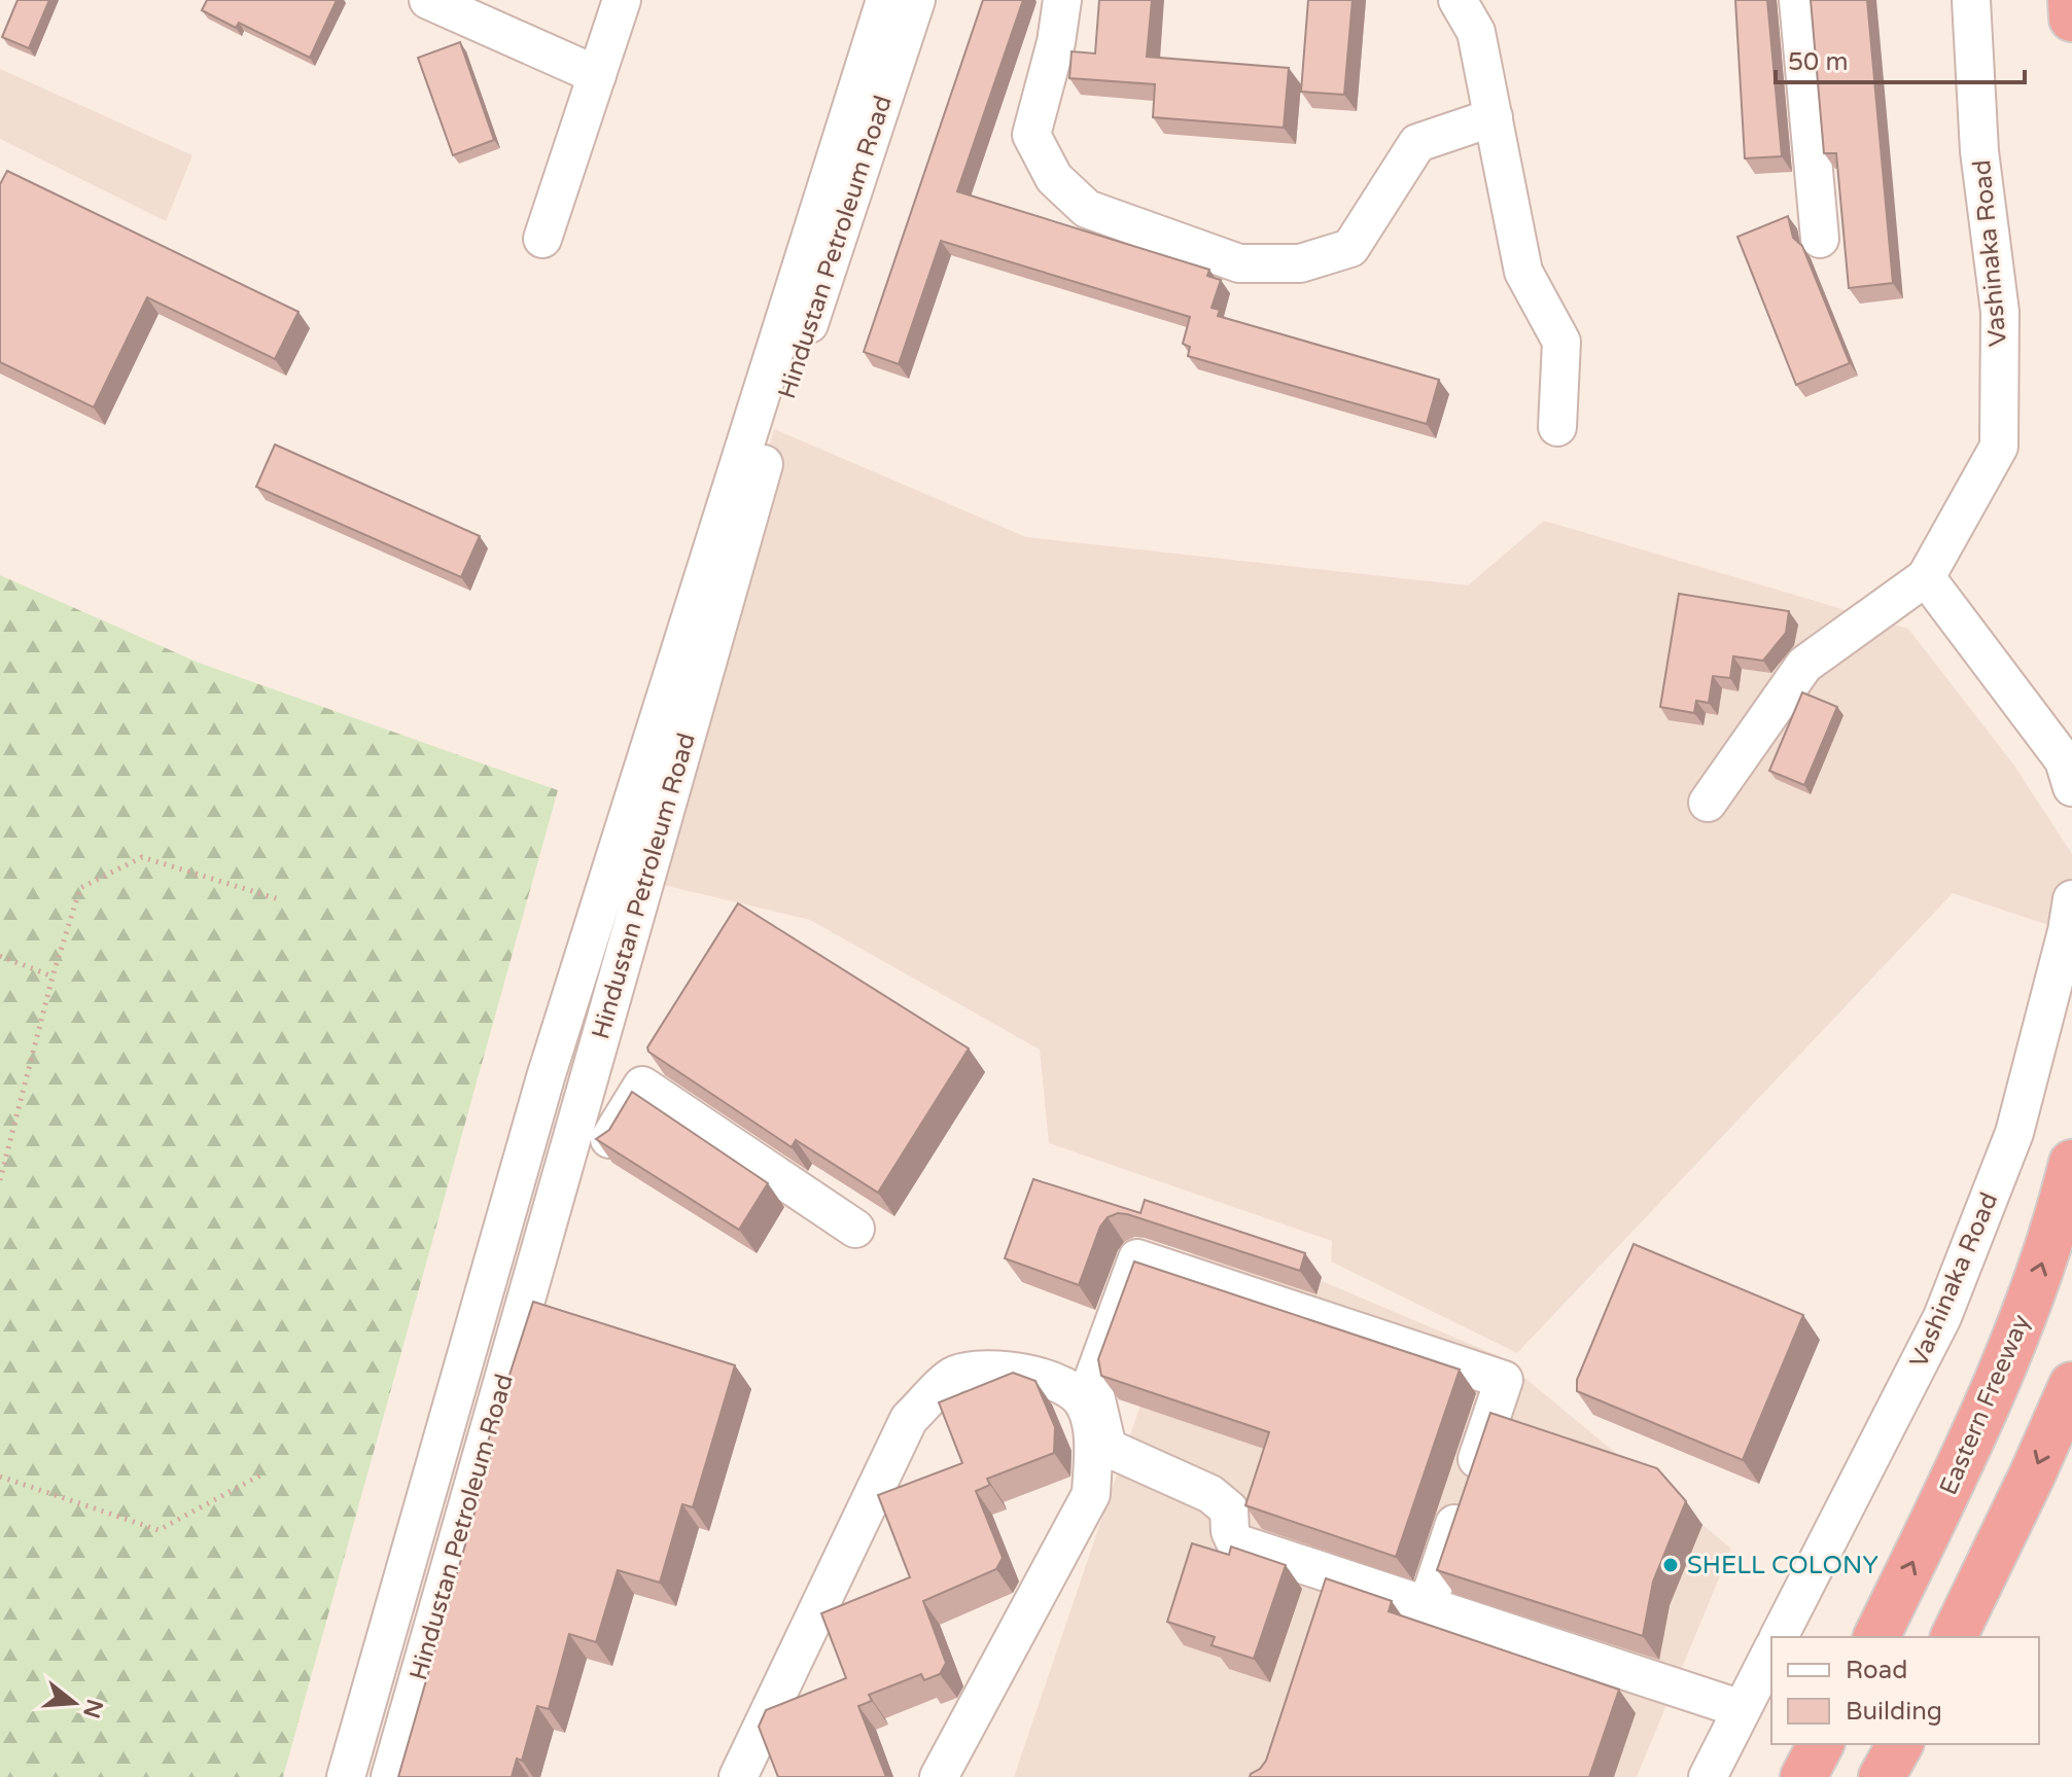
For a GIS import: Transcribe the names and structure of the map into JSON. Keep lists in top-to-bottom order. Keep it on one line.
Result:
{"streets":{"highway":["Eastern Freeway"],"street":["Hindustan Petroleum Road","Vashinaka Road"]},"places":["SHELL COLONY"],"legend":["Road","Building"],"scale_bar":"50 m","north":"right"}
